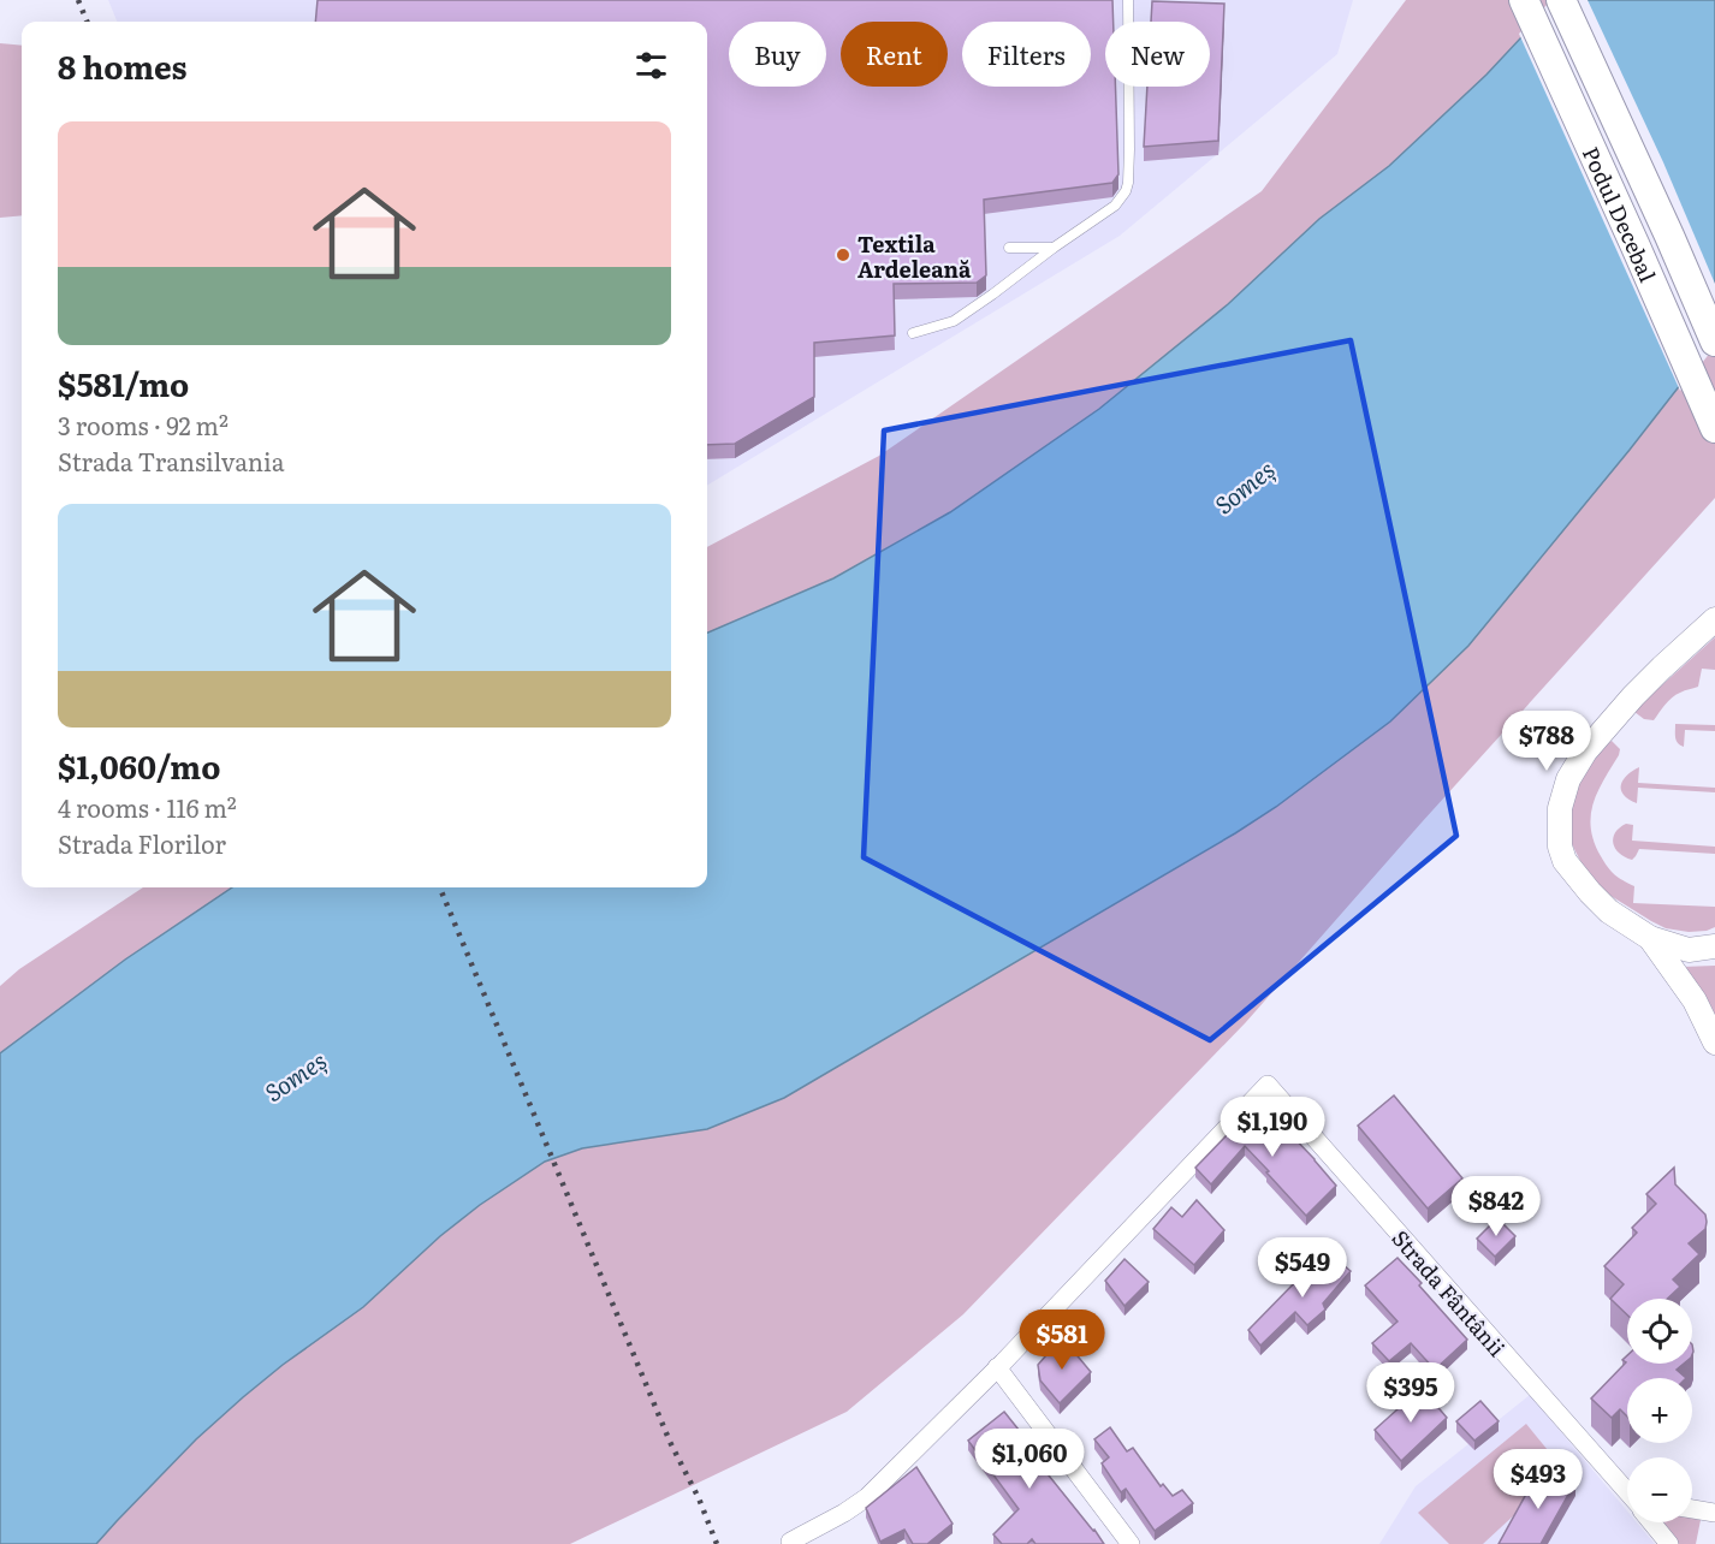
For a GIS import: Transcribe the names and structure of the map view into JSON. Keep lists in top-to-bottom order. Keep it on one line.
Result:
{"streets":{"main road":["Podul Decebal"],"street":["Strada Fântânii"]},"water":["Someș"],"places":["Textila Ardeleană"],"page":{"chip":["Buy","Rent","Filters","New"],"heading":"8 homes","list":[{"name":"$581/mo","note":"3 rooms · 92 m² · Strada Transilvania"},{"name":"$1,060/mo","note":"4 rooms · 116 m² · Strada Florilor"}],"price":["$788","$1,190","$842","$549","$581","$395","$1,060","$493"],"map_buttons":["+","−"]}}
